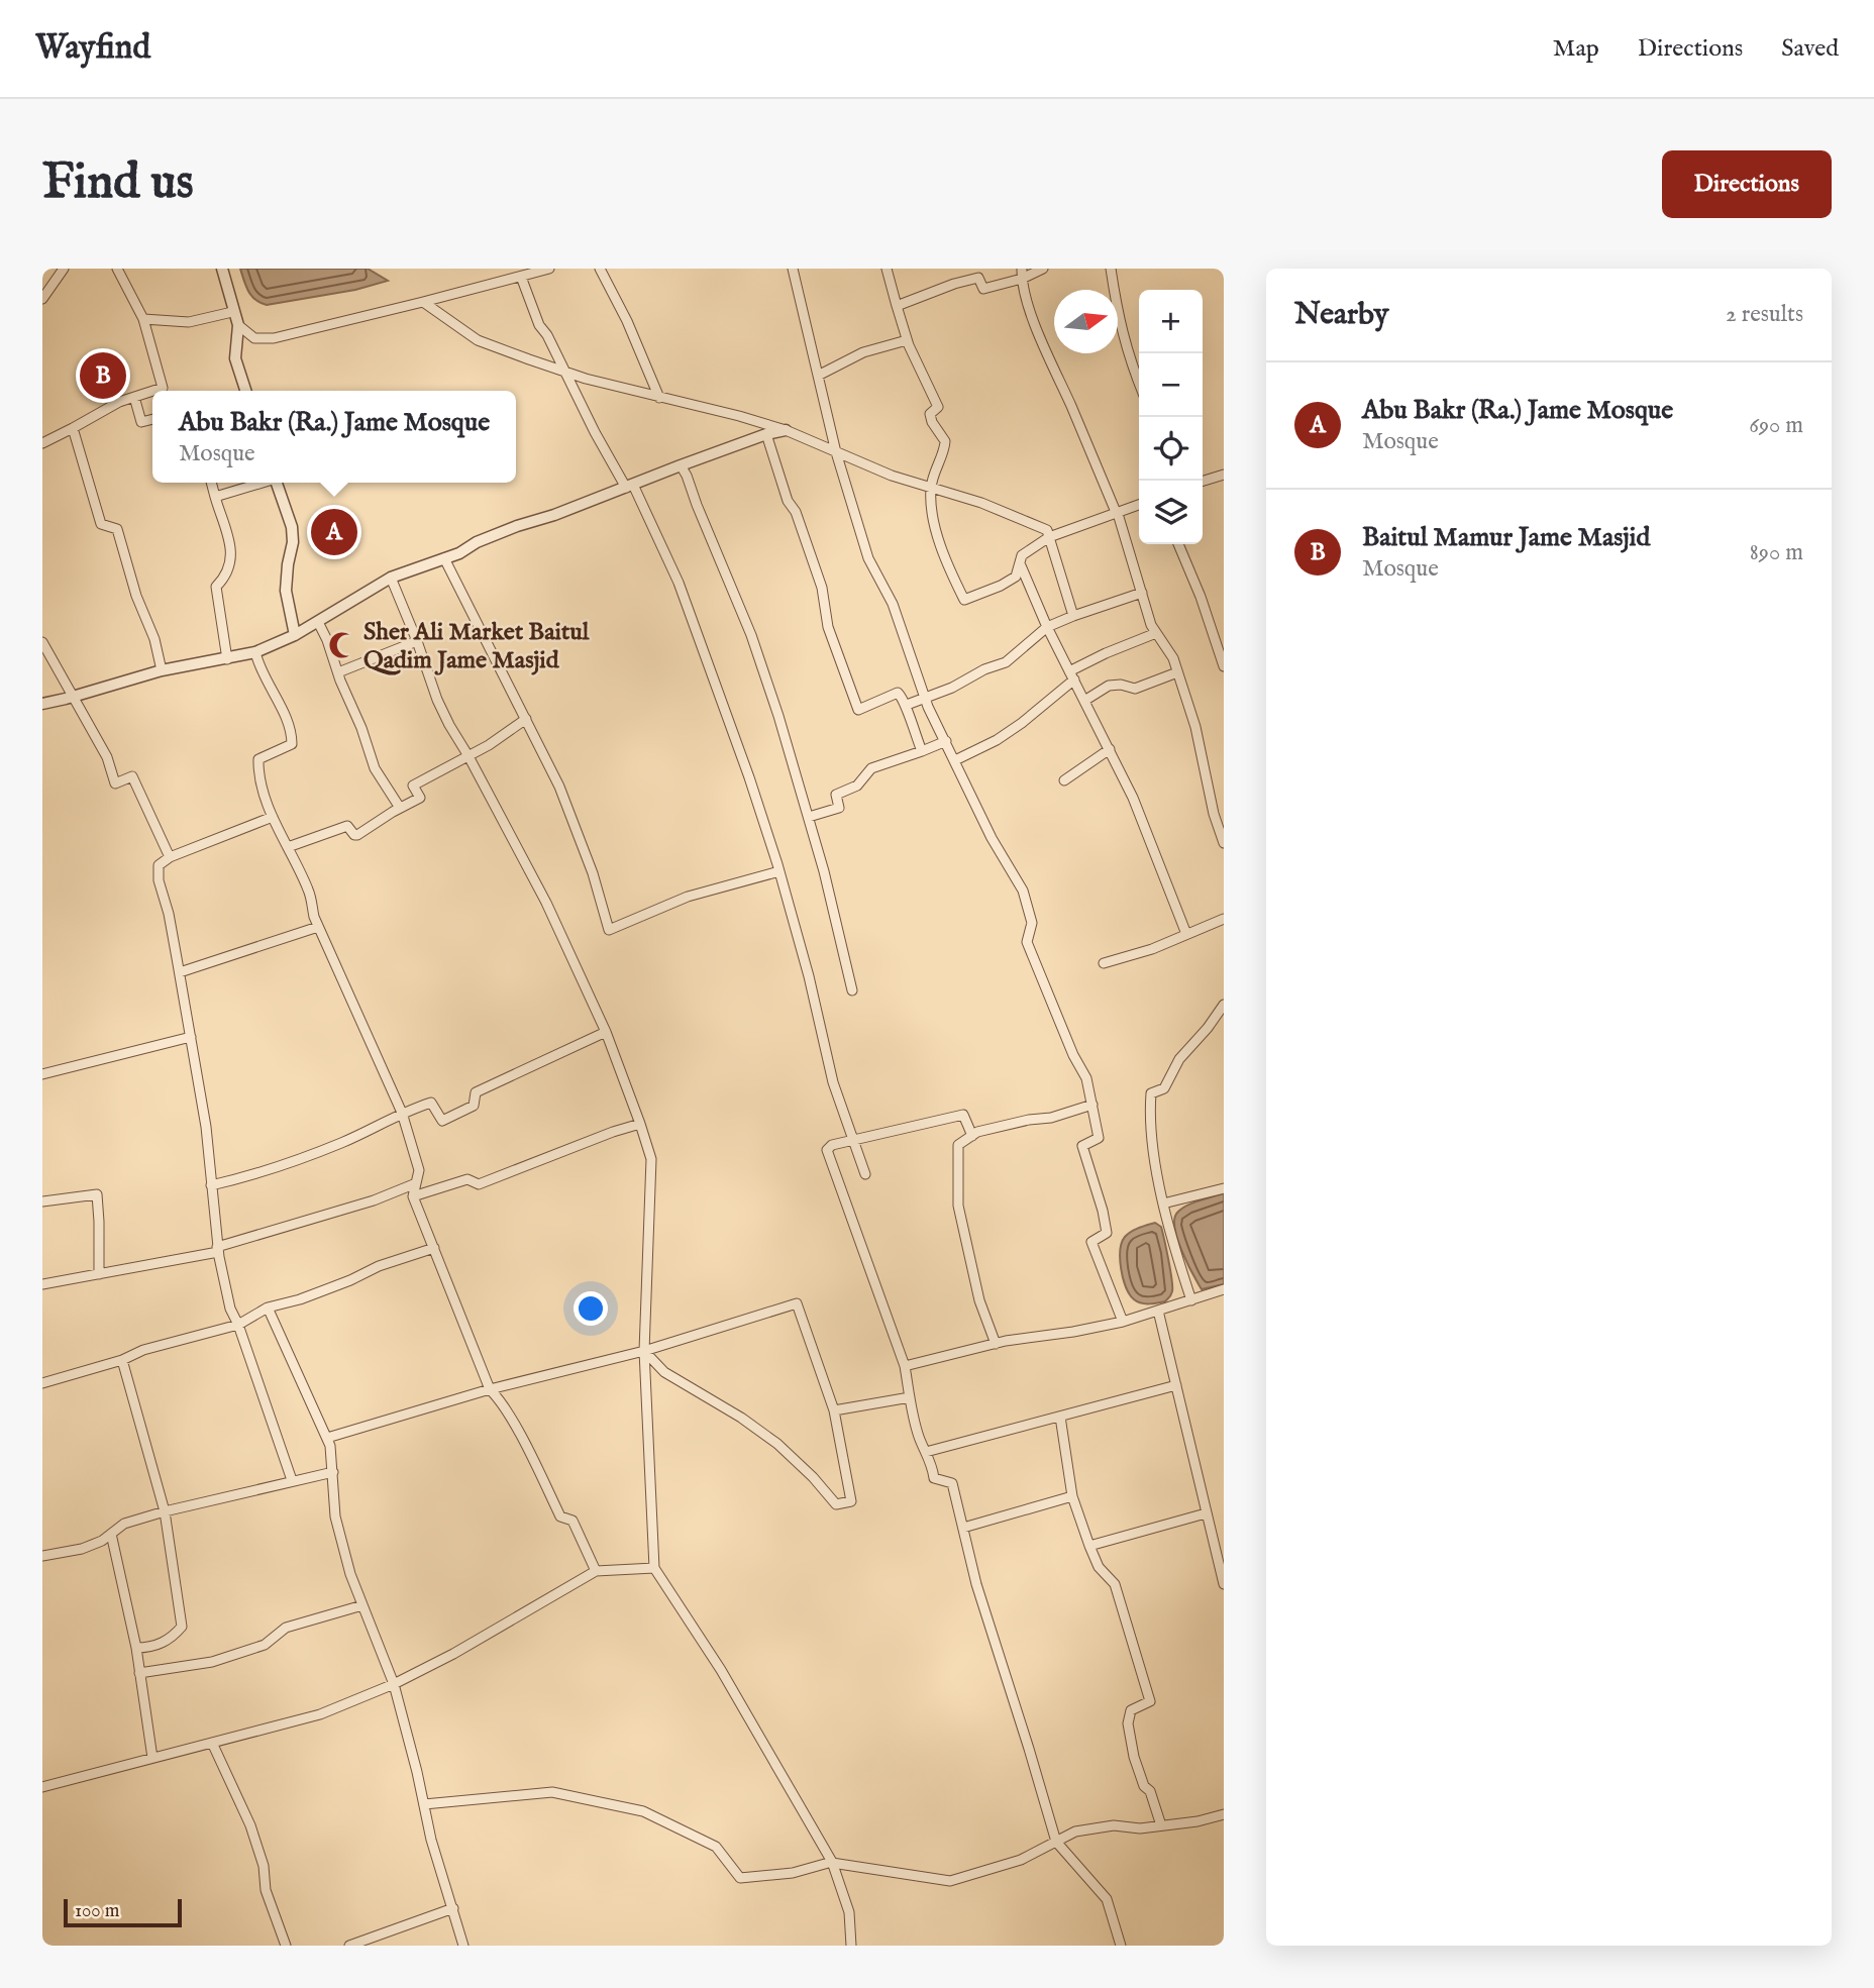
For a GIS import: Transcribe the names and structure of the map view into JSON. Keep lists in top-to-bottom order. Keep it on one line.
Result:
{"places":{"mosque":["Sher Ali Market Baitul Qadim Jame Masjid"]},"scale_bar":"100 m","north":"right","page":{"header":"Wayfind","nav":["Map","Directions","Saved"],"buttons":"Directions","title":"Find us","heading":["Nearby","2 results"],"map_buttons":["+","−"],"pins":["B","A"],"list":[{"mark":"A","name":"Abu Bakr (Ra.) Jame Mosque","note":"Mosque","value":"690 m"},{"mark":"B","name":"Baitul Mamur Jame Masjid","note":"Mosque","value":"890 m"}],"popup":["Abu Bakr (Ra.) Jame Mosque","Mosque"],"scale":"100 m"}}
